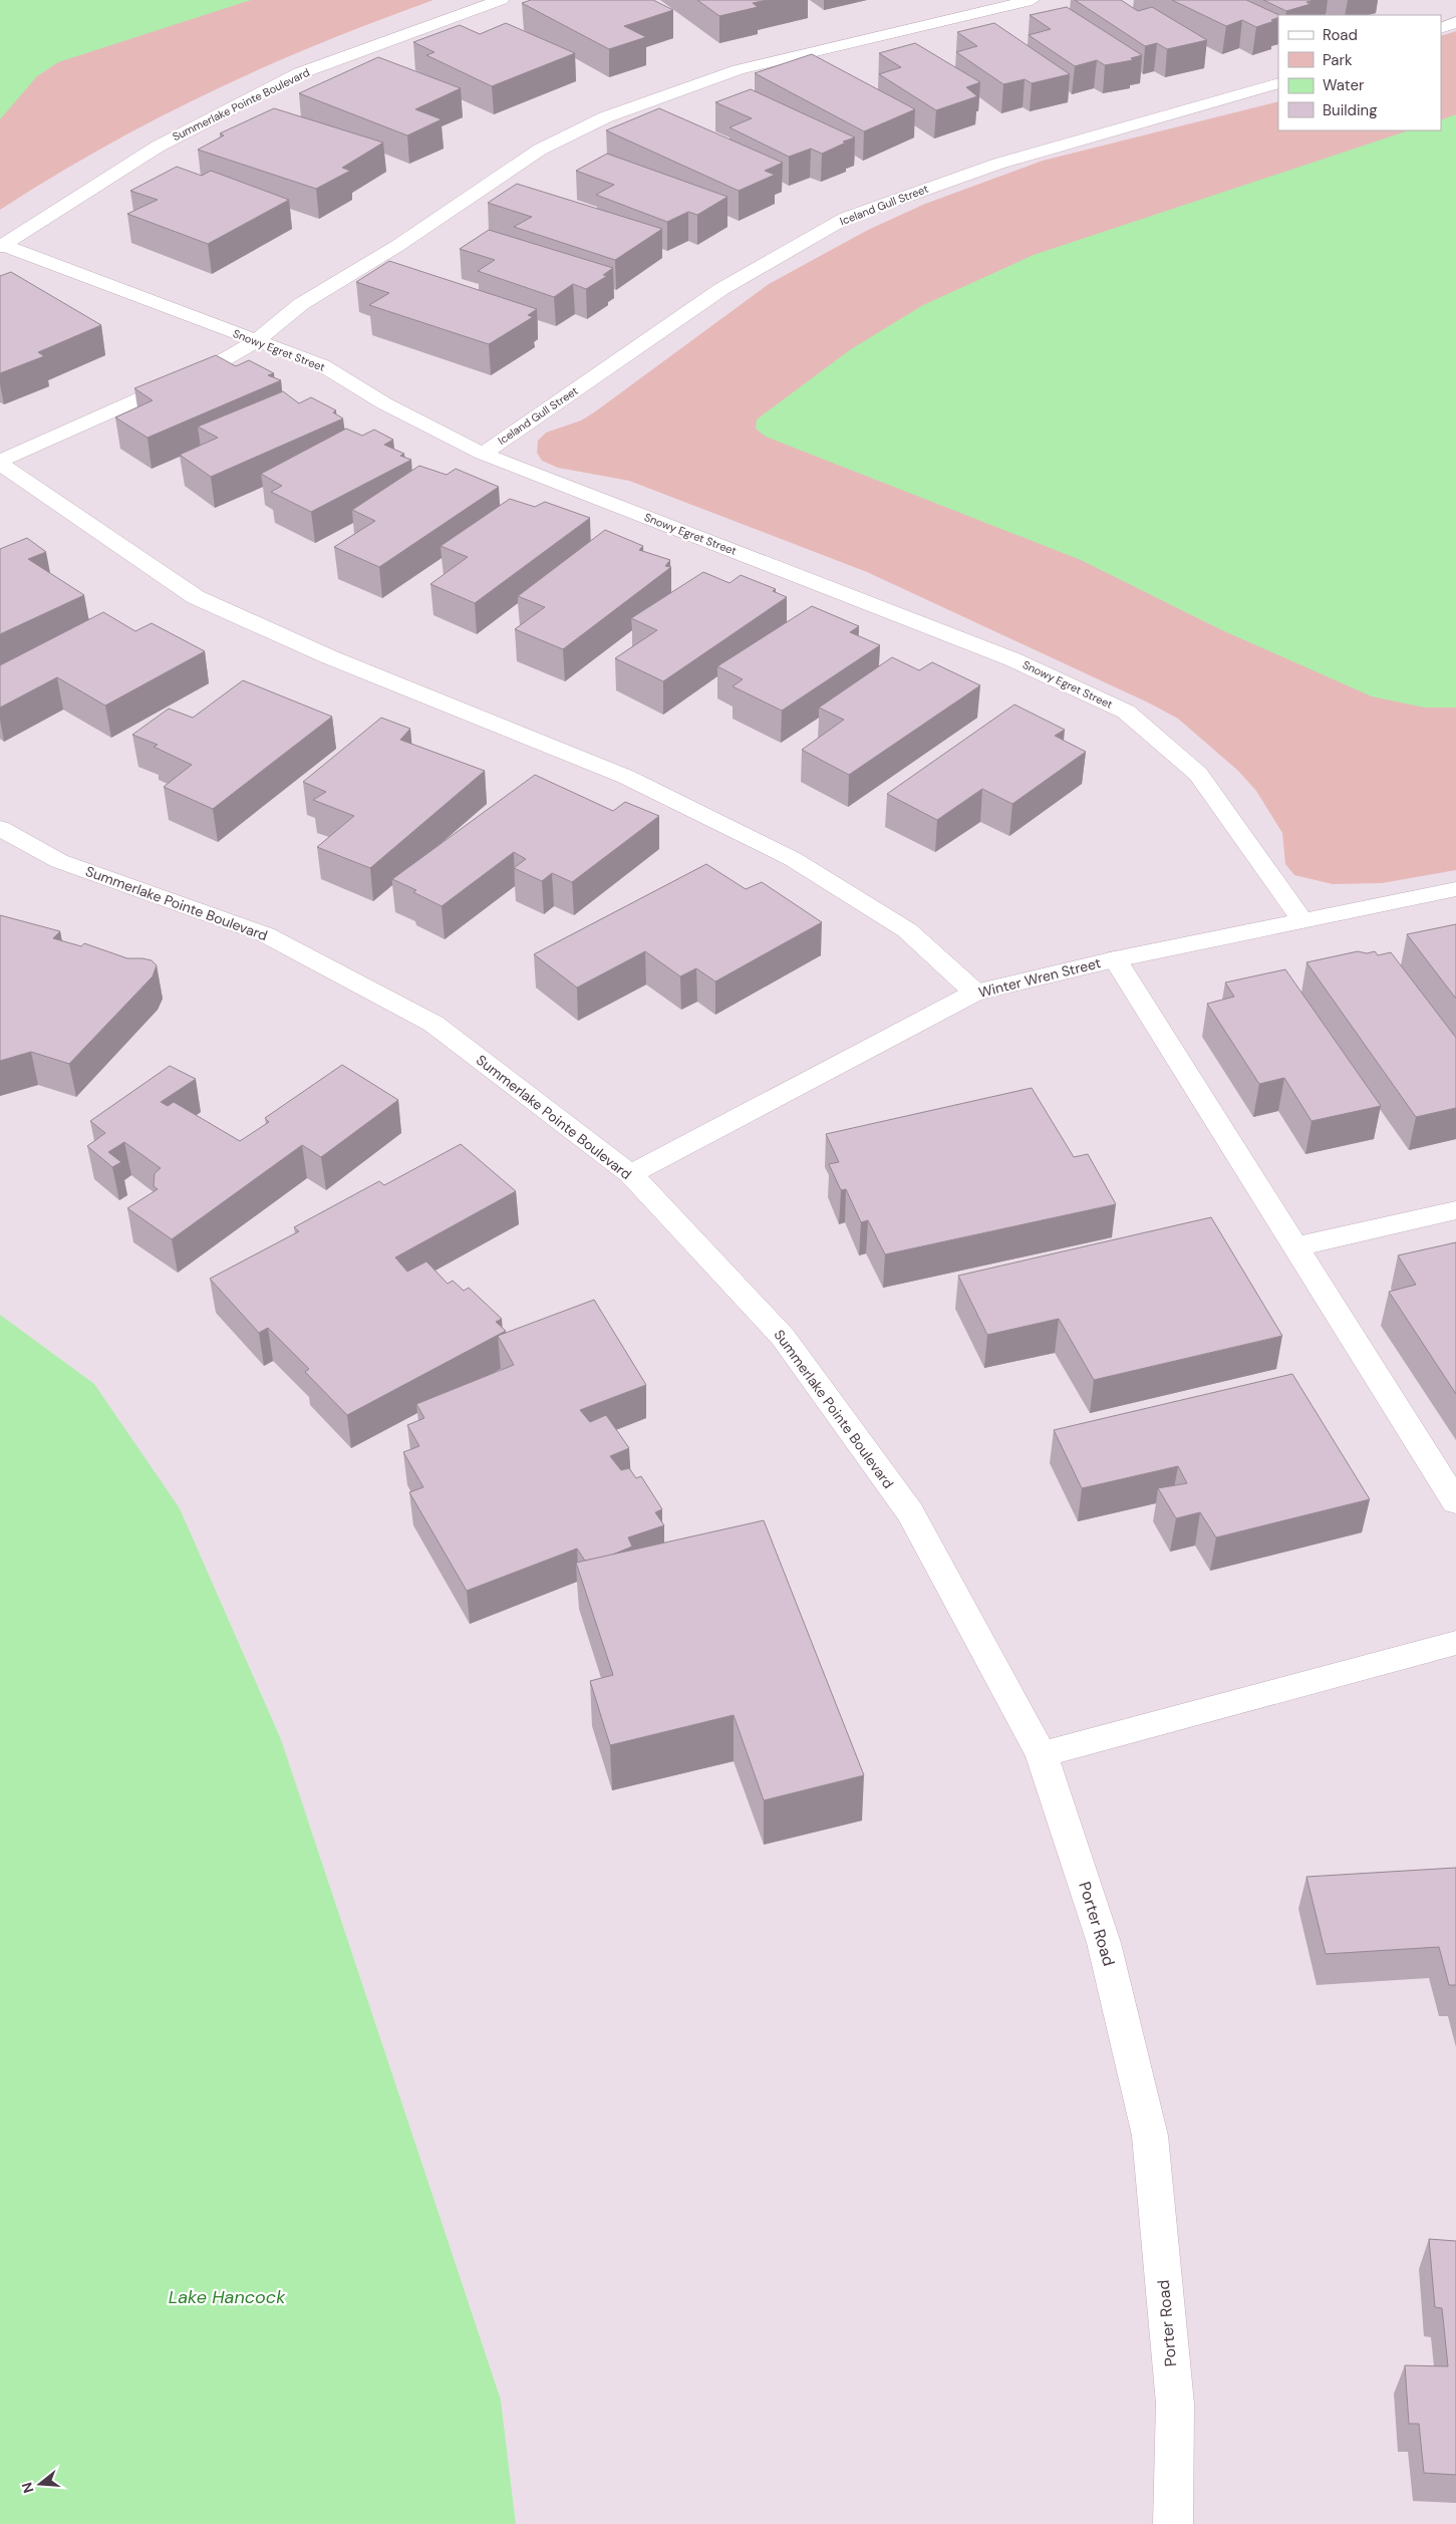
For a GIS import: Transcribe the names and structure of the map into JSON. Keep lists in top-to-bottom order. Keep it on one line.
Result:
{"streets":{"street":["Summerlake Pointe Boulevard","Iceland Gull Street","Snowy Egret Street","Winter Wren Street","Porter Road"]},"crossings":[["Summerlake Pointe Boulevard","Snowy Egret Street"],["Summerlake Pointe Boulevard","Winter Wren Street"],["Summerlake Pointe Boulevard","Porter Road"],["Iceland Gull Street","Snowy Egret Street"],["Snowy Egret Street","Winter Wren Street"]],"water":["Lake Hancock"],"legend":["Road","Park","Water","Building"],"north":"left"}
